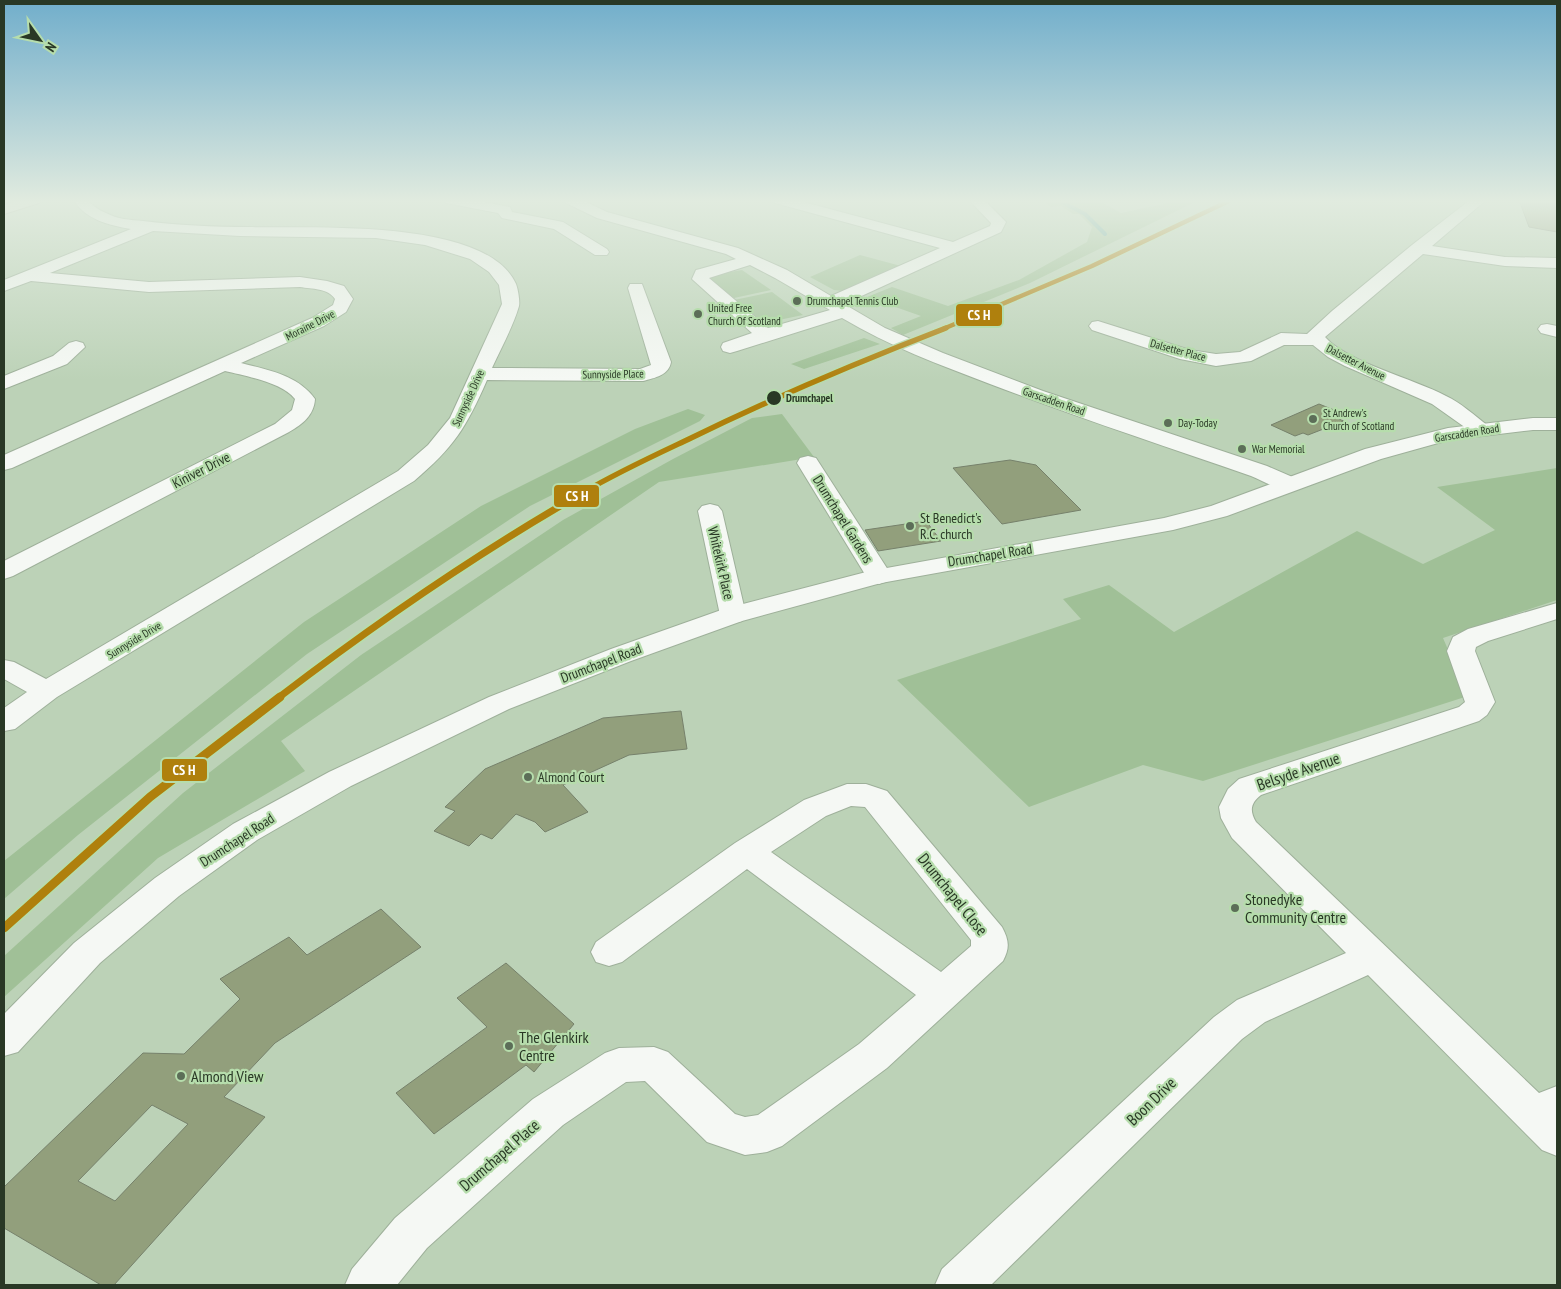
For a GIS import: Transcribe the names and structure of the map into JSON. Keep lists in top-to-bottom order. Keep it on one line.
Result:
{"streets":{"street":["Moraine Drive","Dalsetter Place","Dalsetter Avenue","Sunnyside Place","Sunnyside Drive","Garscadden Road","Kiniver Drive","Drumchapel Gardens","Drumchapel Road","Whitekirk Place","Belsyde Avenue","Drumchapel Close","Boon Drive","Drumchapel Place"]},"crossings":[["Moraine Drive","Kiniver Drive"],["Dalsetter Place","Dalsetter Avenue"],["Dalsetter Avenue","Garscadden Road"],["Sunnyside Place","Sunnyside Drive"],["Garscadden Road","Drumchapel Road"],["Drumchapel Gardens","Drumchapel Road"],["Drumchapel Road","Whitekirk Place"],["Belsyde Avenue","Boon Drive"],["Drumchapel Close","Drumchapel Place"]],"places":["Drumchapel Tennis Club","United Free Church Of Scotland","Drumchapel","St Andrew's Church of Scotland","Day-Today","War Memorial","St Benedict's R.C. church","Almond Court","Stonedyke Community Centre","The Glenkirk Centre","Almond View"],"north":"bottom right"}
